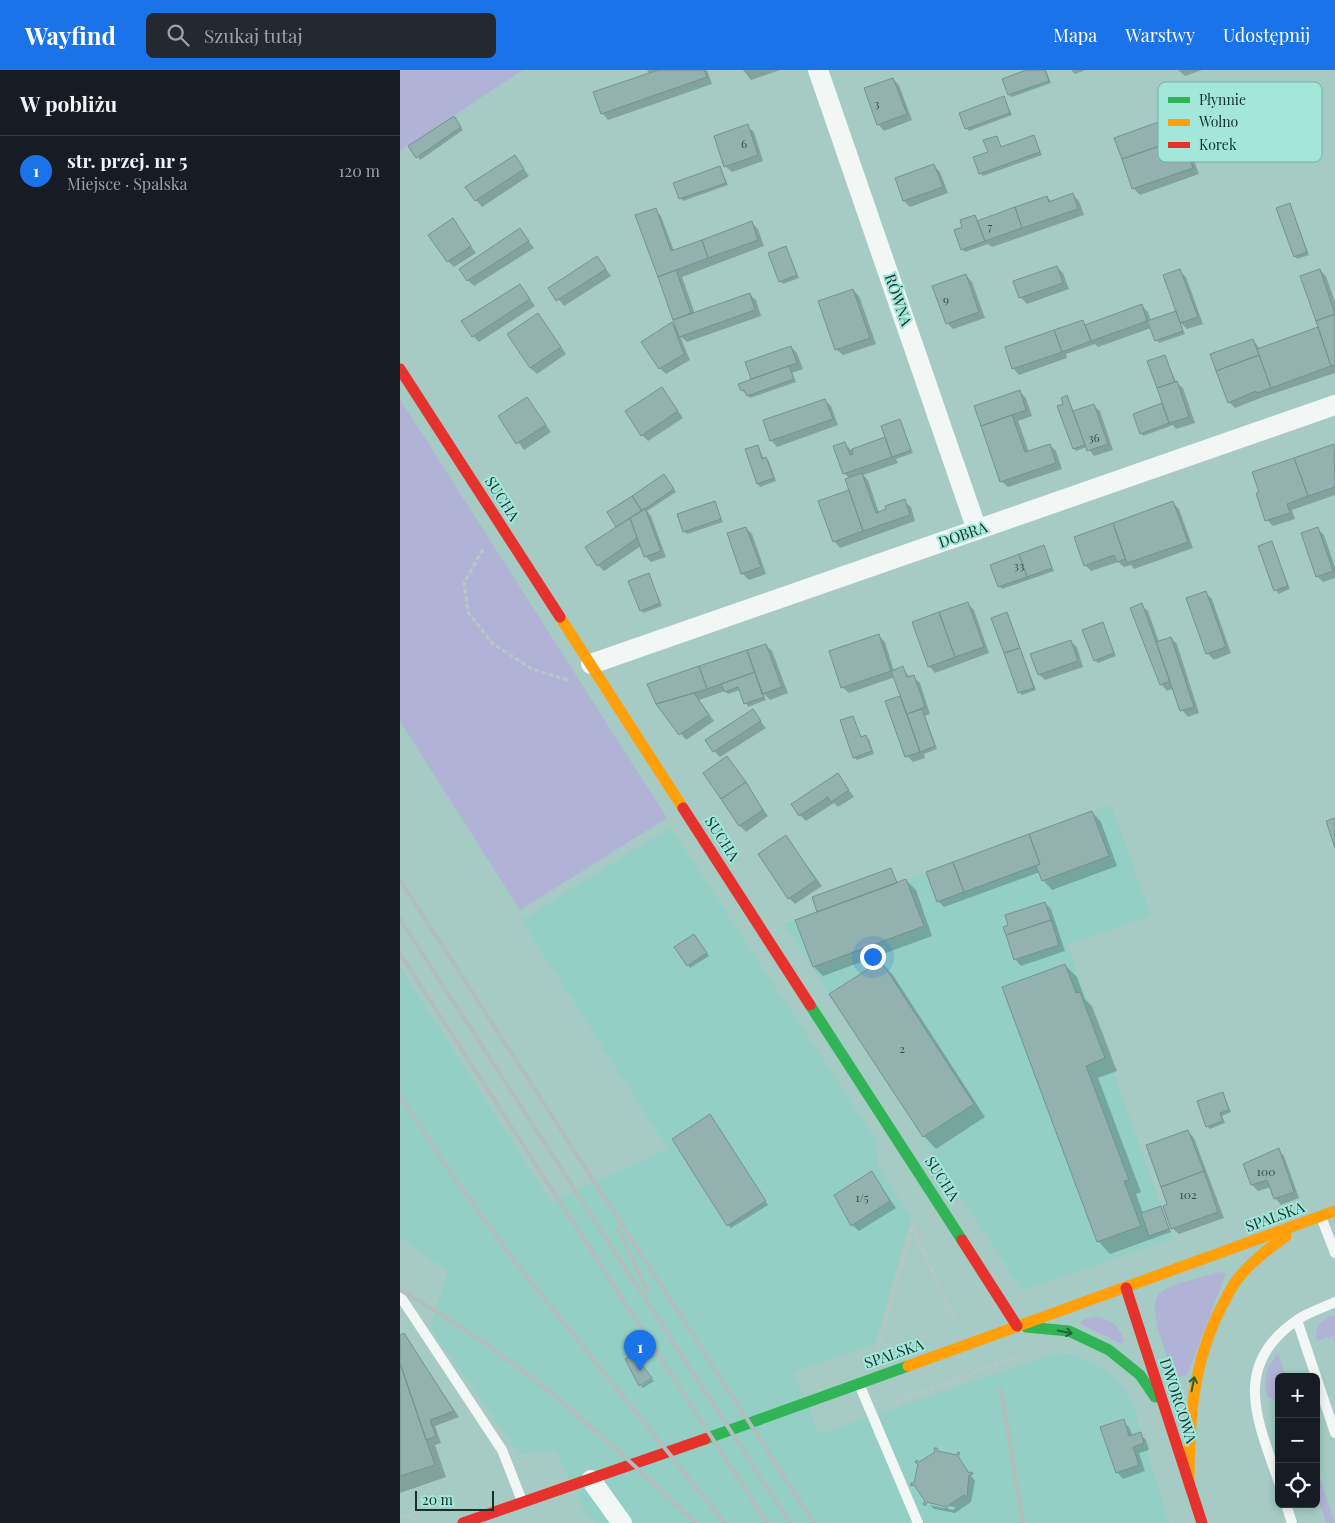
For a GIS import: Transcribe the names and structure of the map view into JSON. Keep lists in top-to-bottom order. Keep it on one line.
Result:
{"streets":{"street":["RÓWNA","SUCHA","DOBRA","SPALSKA","DWORCOWA"]},"crossings":[["RÓWNA","DOBRA"],["SUCHA","DOBRA"],["SUCHA","SPALSKA"],["SPALSKA","DWORCOWA"]],"house_numbers":["3","6","7","9","36","33","2","100","102","1/5"],"legend":["Płynnie","Wolno","Korek"],"scale_bar":"20 m","page":{"header":"Wayfind","search":"Szukaj tutaj","nav":["Mapa","Warstwy","Udostępnij"],"heading":"W pobliżu","list":[{"mark":"1","name":"str. przej. nr 5","note":"Miejsce · Spalska","value":"120 m"}],"pins":"1","map_buttons":["+","−"],"scale":"20 m"}}
